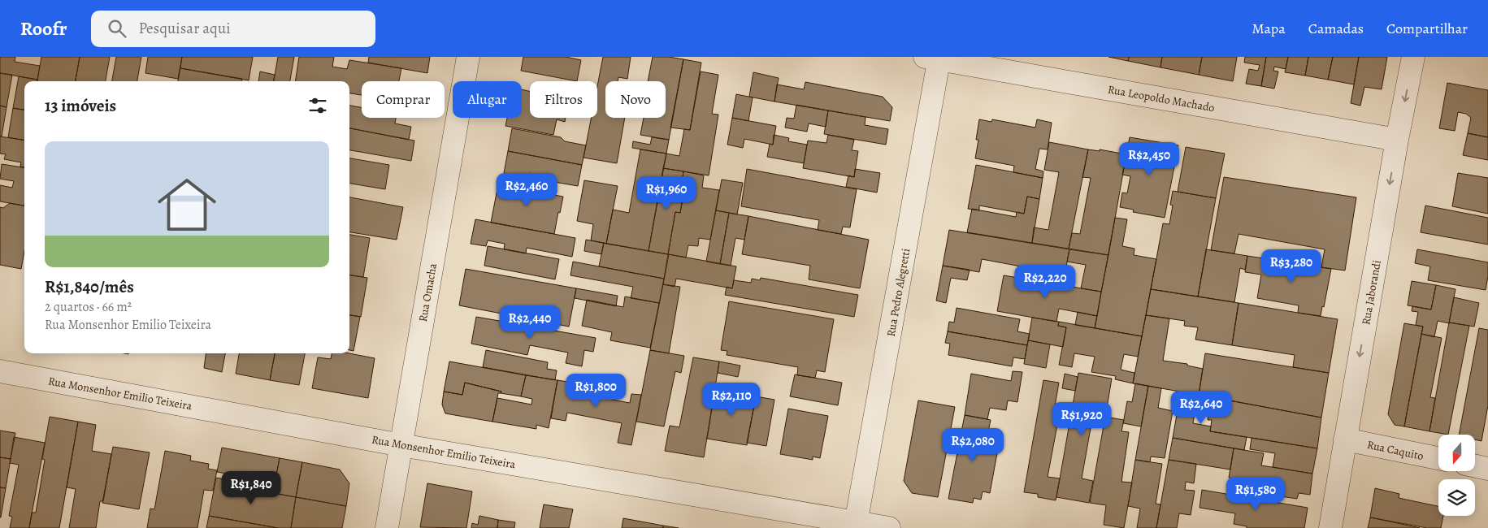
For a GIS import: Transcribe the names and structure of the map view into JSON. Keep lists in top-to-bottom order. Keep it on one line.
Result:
{"streets":{"street":["Rua Leopoldo Machado","Rua Omacha","Rua Pedro Alegretti","Rua Jaborandi","Rua Monsenhor Emilio Teixeira","Rua Caquito"]},"crossings":[["Rua Leopoldo Machado","Rua Pedro Alegretti"],["Rua Leopoldo Machado","Rua Jaborandi"],["Rua Omacha","Rua Monsenhor Emilio Teixeira"],["Rua Pedro Alegretti","Rua Monsenhor Emilio Teixeira"],["Rua Jaborandi","Rua Caquito"]],"one_way":["Rua Jaborandi"],"north":"bottom","page":{"header":"Roofr","search":"Pesquisar aqui","nav":["Mapa","Camadas","Compartilhar"],"chip":["Comprar","Alugar","Filtros","Novo"],"heading":"13 imóveis","list":[{"name":"R$1,840/mês","note":"2 quartos · 66 m² · Rua Monsenhor Emilio Teixeira"}],"price":["R$2,450","R$2,460","R$1,960","R$3,280","R$2,220","R$2,440","R$1,800","R$2,110","R$2,640","R$1,920","R$2,080","R$1,840","R$1,580"]}}
